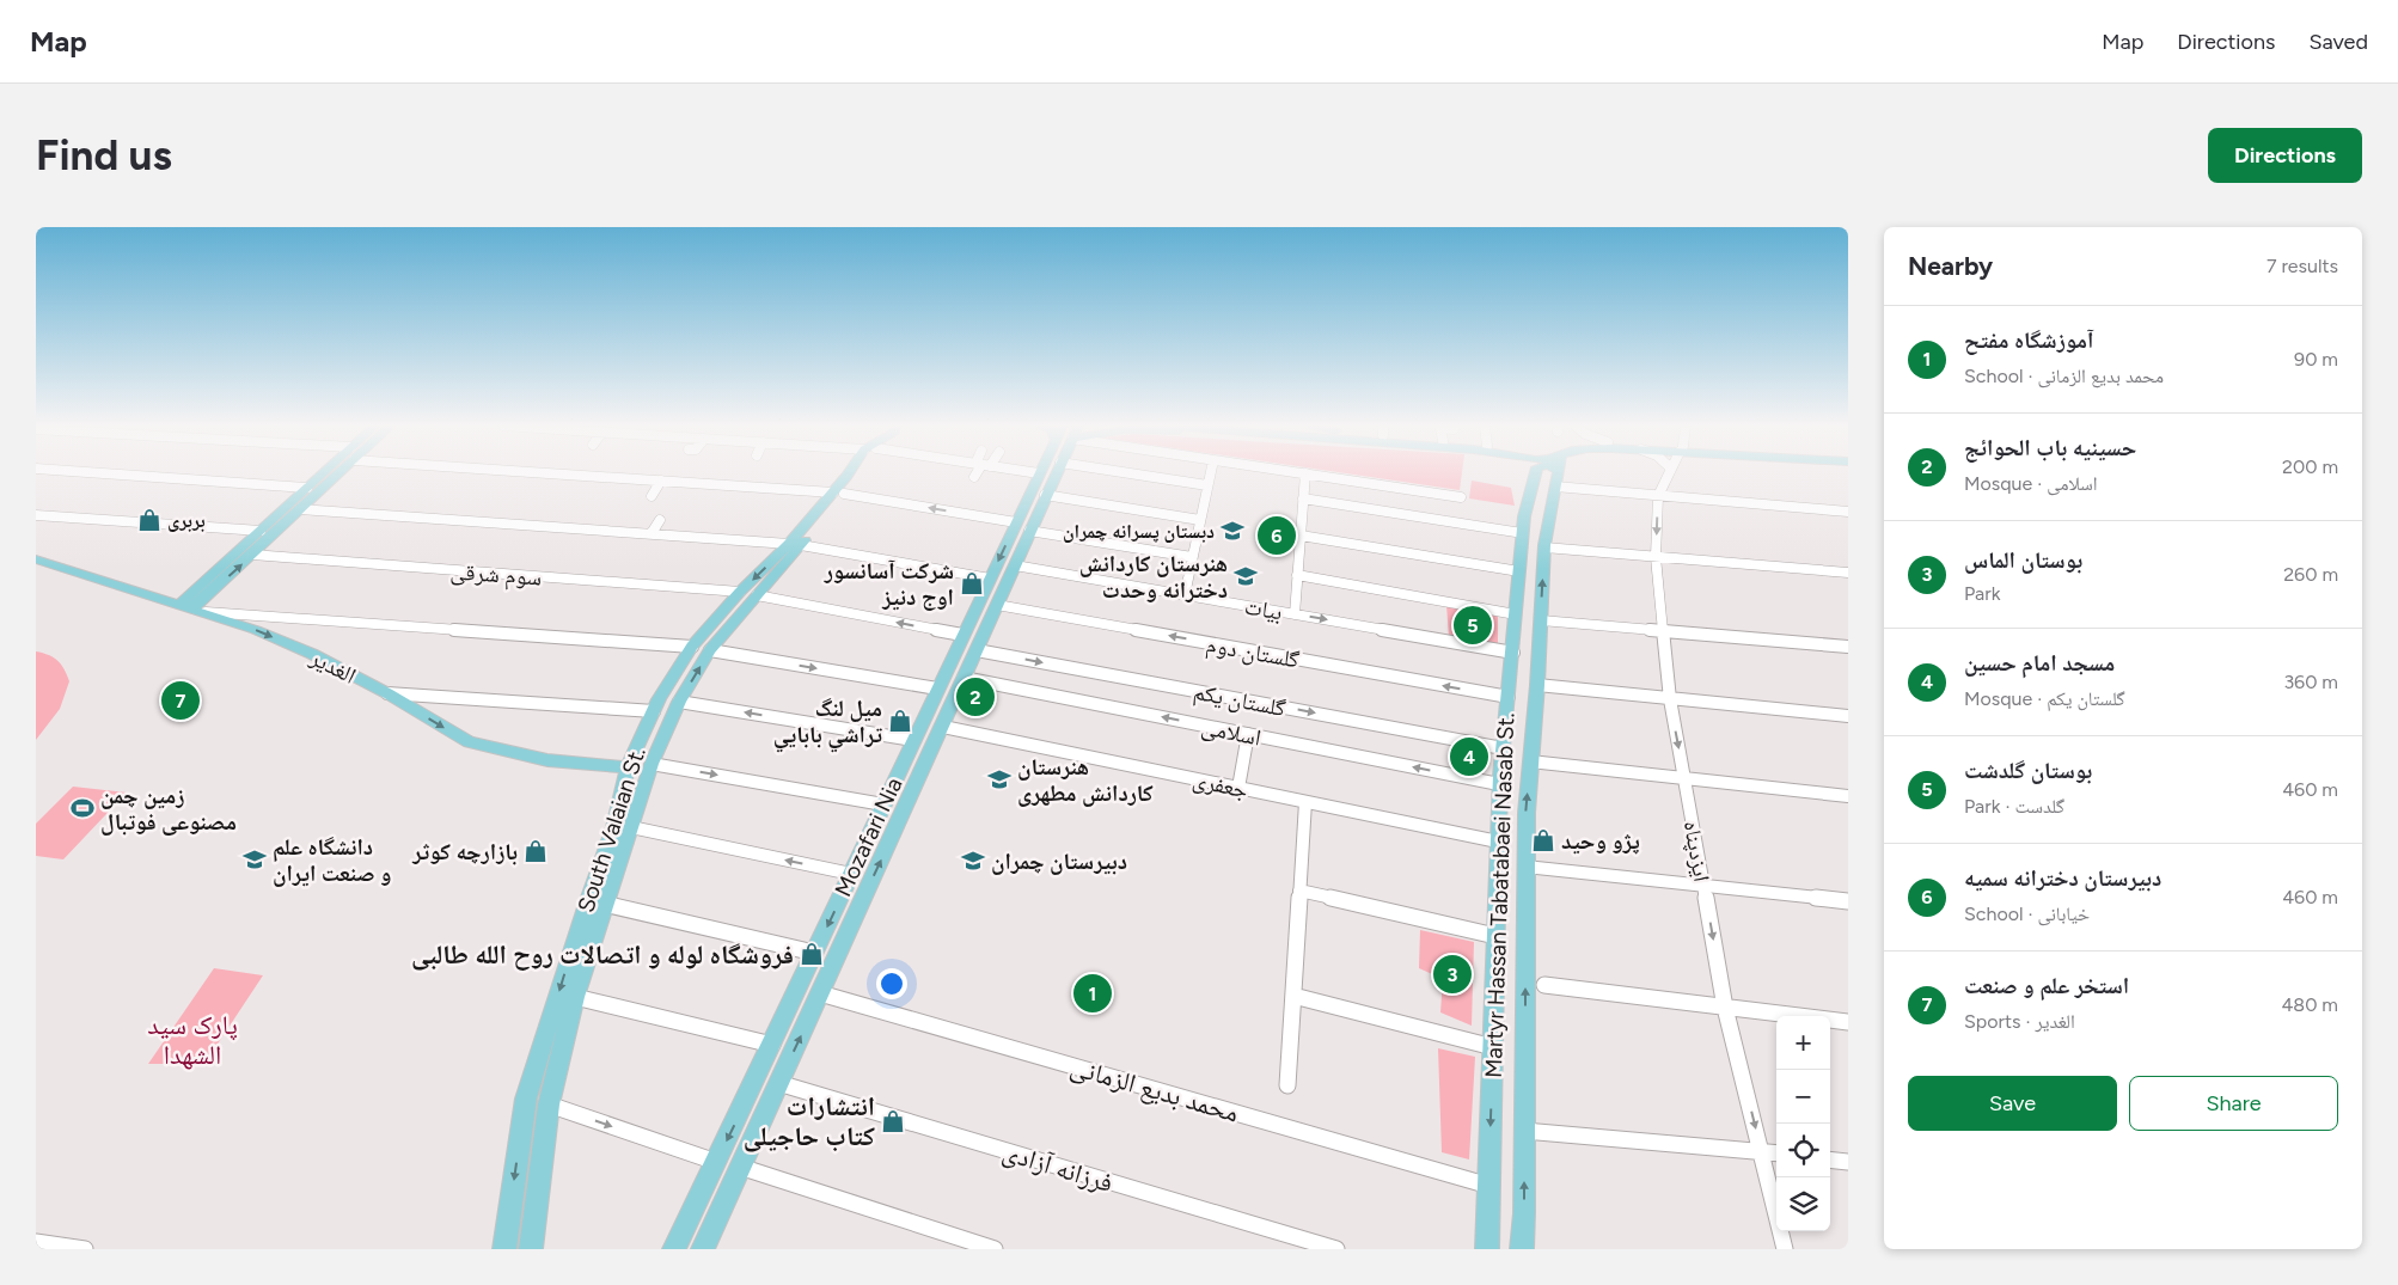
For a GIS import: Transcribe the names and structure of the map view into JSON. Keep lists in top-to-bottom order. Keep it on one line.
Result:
{"streets":{"main road":["الغدیر","South Valaian St.","Mozafari Nia","Martyr Hassan Tabatabaei Nasab St."],"street":["سوم شرقی","بیات","گلستان دوم","گلستان یکم","اسلامی","جعفری","ایزدپناه","محمد بدیع الزمانی","فرزانه آزادی"]},"crossings":[["سوم شرقی","South Valaian St."],["بیات","Mozafari Nia"],["بیات","Martyr Hassan Tabatabaei Nasab St."],["گلستان دوم","Mozafari Nia"],["گلستان دوم","Martyr Hassan Tabatabaei Nasab St."],["الغدیر","South Valaian St."],["گلستان یکم","Mozafari Nia"],["گلستان یکم","Martyr Hassan Tabatabaei Nasab St."],["اسلامی","Mozafari Nia"],["اسلامی","Martyr Hassan Tabatabaei Nasab St."],["جعفری","Mozafari Nia"],["جعفری","Martyr Hassan Tabatabaei Nasab St."],["Mozafari Nia","محمد بدیع الزمانی"],["Mozafari Nia","فرزانه آزادی"],["Martyr Hassan Tabatabaei Nasab St.","محمد بدیع الزمانی"]],"one_way":["الغدیر","گلستان یکم","اسلامی","ایزدپناه"],"parks":["پارک سید الشهدا"],"places":{"shop":["بربری","شرکت آسانسور اوج دنیز","ميل لنگ تراشي بابايي","پژو وحید","بازارچه کوثر","فروشگاه لوله و اتصالات روح الله طالبی","انتشارات کتاب حاجیلی"],"school or university":["دبستان پسرانه چمران","هنرستان کاردانش دخترانه وحدت","هنرستان کاردانش مطهری","دانشگاه علم و صنعت ایران","دبیرستان چمران"],"sports":["زمین چمن مصنوعی فوتبال"]},"page":{"header":"Map","nav":["Map","Directions","Saved"],"buttons":["Directions",["Save","Share"]],"title":"Find us","heading":["Nearby","7 results"],"list":[{"mark":"1","name":"آموزشگاه مفتح","note":"School · محمد بدیع الزمانی","value":"90 m"},{"mark":"2","name":"حسینیه باب الحوائج","note":"Mosque · اسلامی","value":"200 m"},{"mark":"3","name":"بوستان الماس","note":"Park","value":"260 m"},{"mark":"4","name":"مسجد امام حسین","note":"Mosque · گلستان یکم","value":"360 m"},{"mark":"5","name":"بوستان گلدشت","note":"Park · گلدست","value":"460 m"},{"mark":"6","name":"دبیرستان دخترانه سمیه","note":"School · خیابانی","value":"460 m"},{"mark":"7","name":"استخر علم و صنعت","note":"Sports · الغدیر","value":"480 m"}],"pins":["6","5","2","7","4","3","1"],"map_buttons":["+","−"]}}
